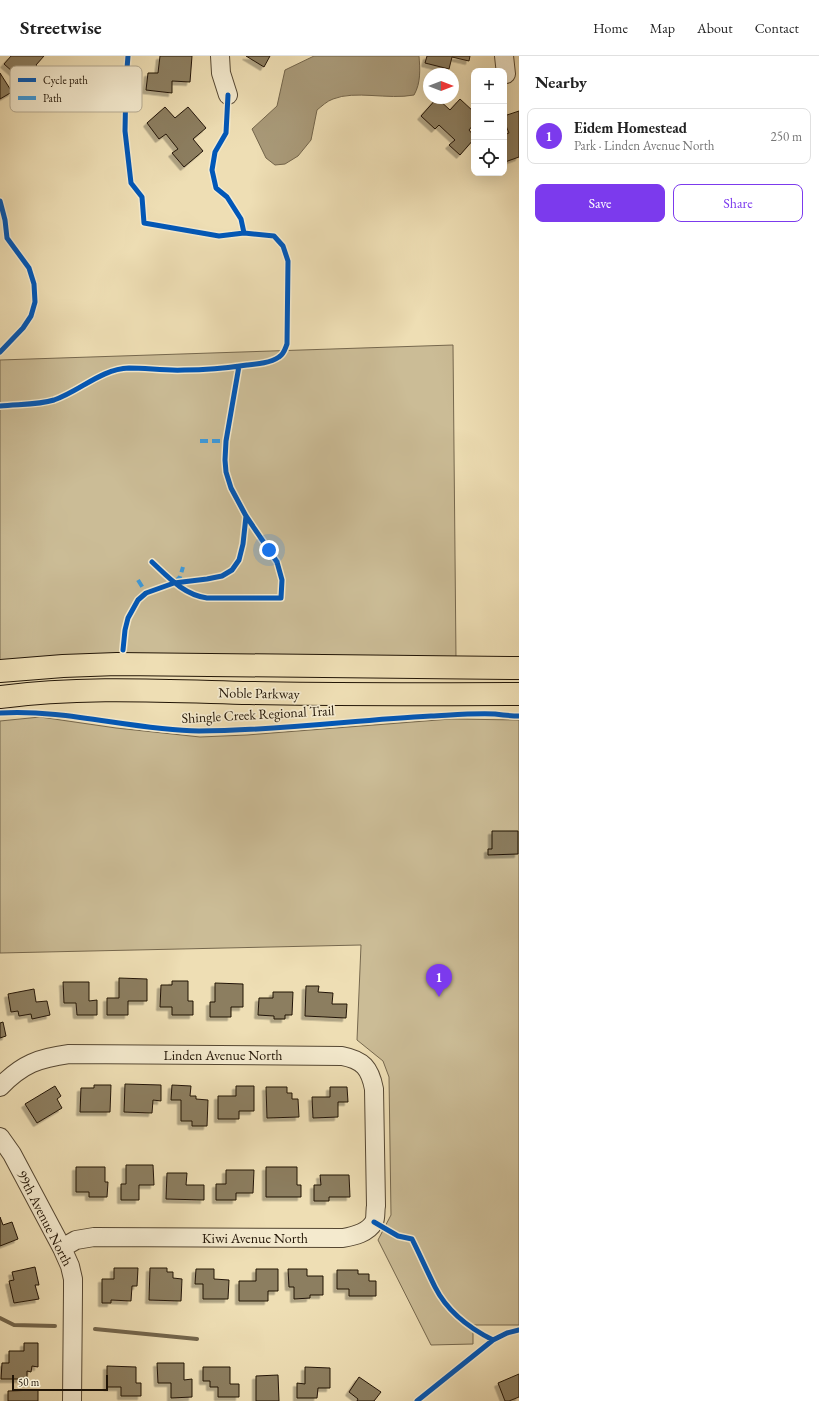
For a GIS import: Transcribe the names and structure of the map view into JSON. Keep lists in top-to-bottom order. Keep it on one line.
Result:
{"streets":{"main road":["Noble Parkway"],"street":["Linden Avenue North","99th Avenue North","Kiwi Avenue North"],"cycle path":["Shingle Creek Regional Trail"]},"crossings":[["Linden Avenue North","Kiwi Avenue North"],["99th Avenue North","Kiwi Avenue North"]],"legend":["Cycle path","Path"],"scale_bar":"50 m","north":"right","page":{"header":"Streetwise","nav":["Home","Map","About","Contact"],"heading":"Nearby","map_buttons":["+","−"],"list":[{"mark":"1","name":"Eidem Homestead","note":"Park · Linden Avenue North","value":"250 m"}],"buttons":["Save","Share"],"pins":"1","scale":"50 m"}}
